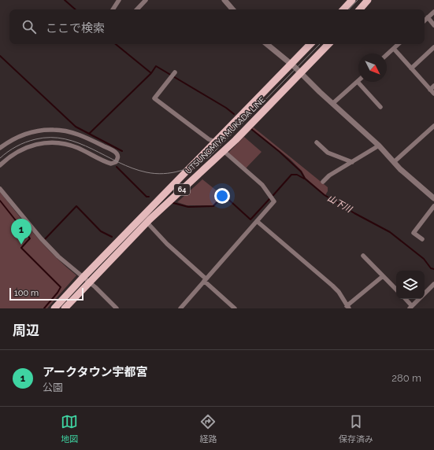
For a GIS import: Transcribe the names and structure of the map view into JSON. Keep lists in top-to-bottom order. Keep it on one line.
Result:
{"streets":{"main road":["UTSUNOMIYA MUKADA LINE","64"]},"water":["山下川"],"scale_bar":"100 m","north":"bottom right","page":{"search":"ここで検索","pins":"1","scale":"100 m","heading":"周辺","list":[{"mark":"1","name":"アークタウン宇都宮","note":"公園","value":"280 m"}],"nav":["地図","経路","保存済み"]}}
